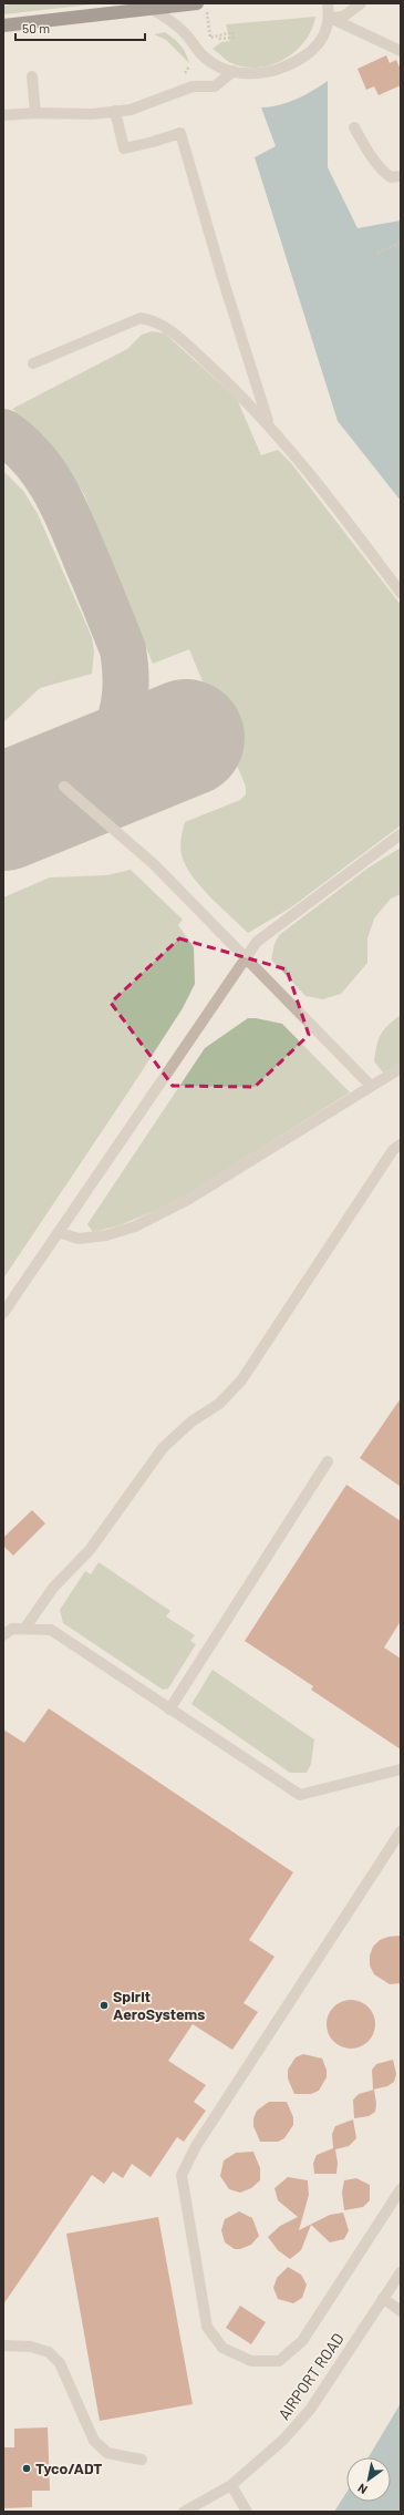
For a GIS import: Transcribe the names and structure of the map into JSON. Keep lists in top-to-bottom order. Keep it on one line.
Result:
{"streets":{"street":["AIRPORT ROAD"]},"places":["Spirit AeroSystems","Tyco/ADT"],"scale_bar":"50 m","north":"bottom left"}
